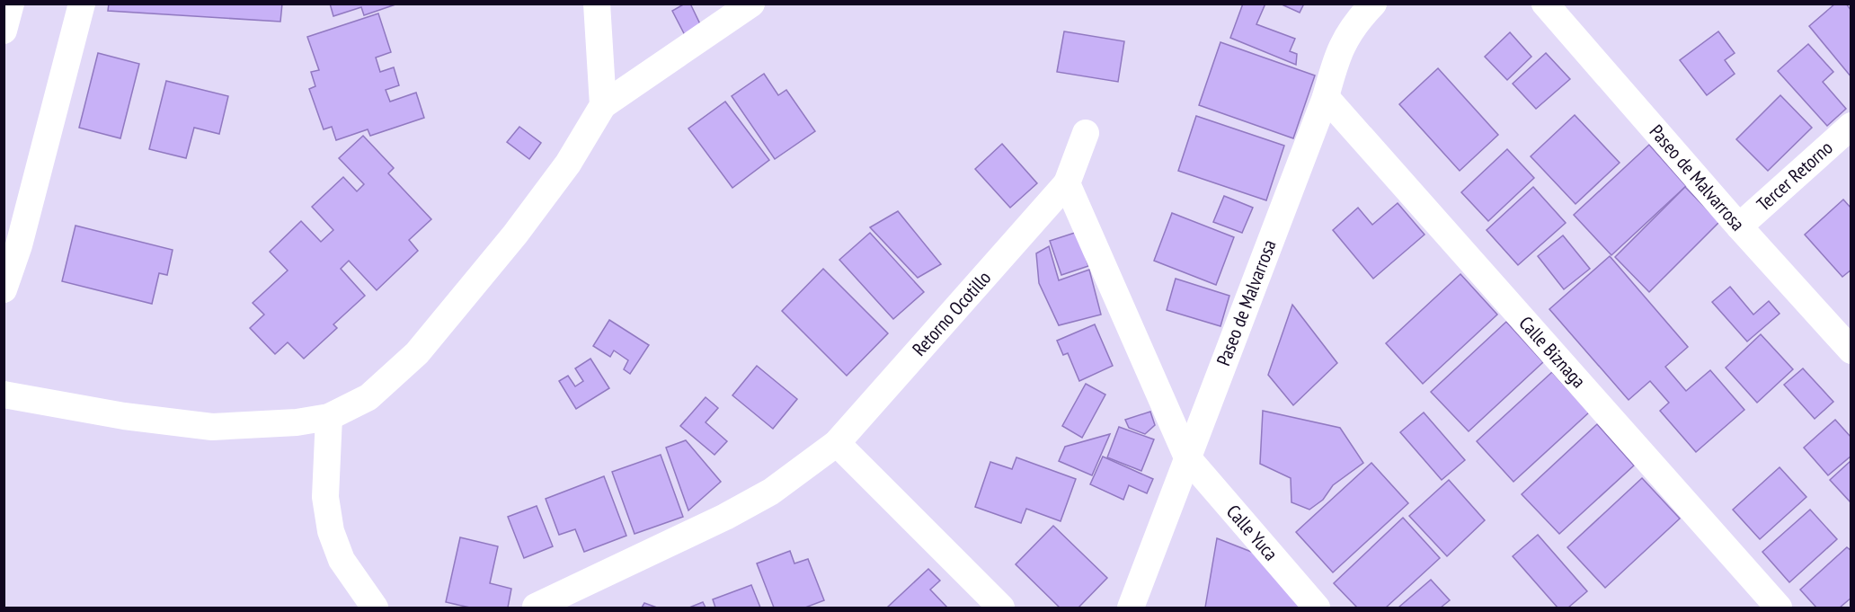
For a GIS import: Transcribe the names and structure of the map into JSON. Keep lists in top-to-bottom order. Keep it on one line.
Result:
{"streets":{"street":["Tercer Retorno","Paseo de Malvarrosa","Retorno Ocotillo","Calle Biznaga","Calle Yuca"]},"crossings":[["Tercer Retorno","Paseo de Malvarrosa"],["Paseo de Malvarrosa","Calle Biznaga"],["Paseo de Malvarrosa","Calle Yuca"]]}
